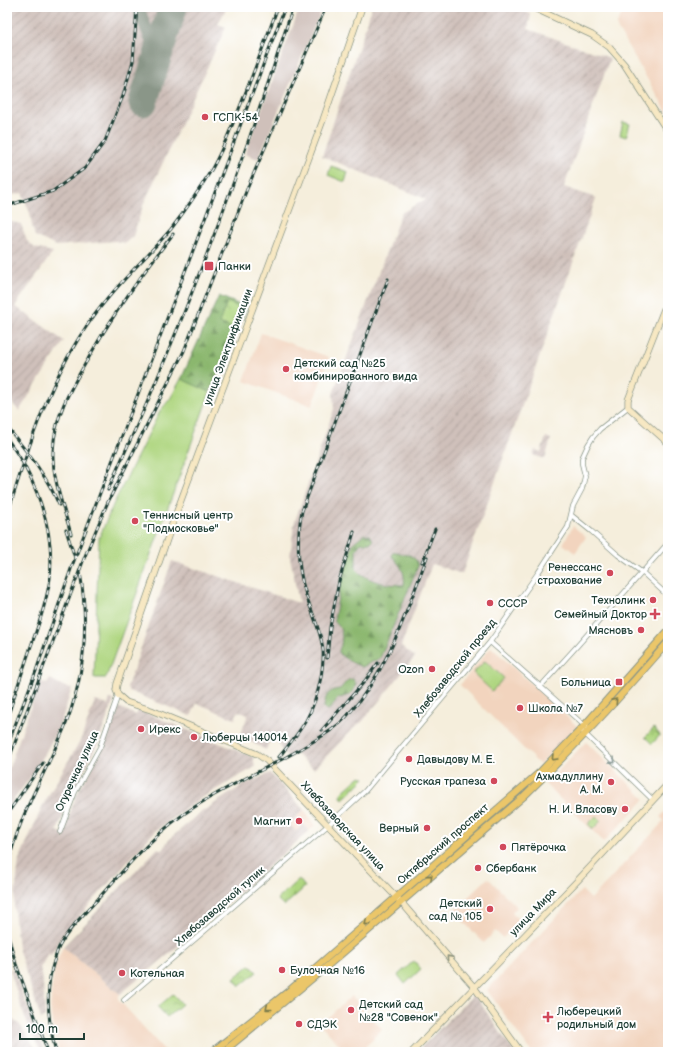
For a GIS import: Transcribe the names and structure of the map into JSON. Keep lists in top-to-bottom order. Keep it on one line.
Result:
{"streets":{"main road":["улица Электрификации","Хлебозаводская улица","Октябрьский проспект","улица Мира"],"street":["Хлебозаводской проезд","Огуречная улица","Хлебозаводской тупик"]},"crossings":[["улица Электрификации","Огуречная улица"],["улица Электрификации","Хлебозаводская улица"],["Хлебозаводской проезд","Хлебозаводская улица"],["Хлебозаводской проезд","Хлебозаводской тупик"],["Огуречная улица","Хлебозаводская улица"],["Хлебозаводская улица","Октябрьский проспект"],["Хлебозаводская улица","Хлебозаводской тупик"],["Хлебозаводская улица","улица Мира"]],"places":{"other":["ГСПК-54","Детский сад №25 комбинированного вида","Теннисный центр \"Подмосковье\"","Ренессанс страхование","Технолинк","СССР","Мясновъ","Ozon","Школа №7","Ирекс","Люберцы 140014","Давыдову М. Е.","Русская трапеза","Ахмадуллину А. М.","Н. И. Власову","Магнит","Верный","Пятёрочка","Сбербанк","Детский сад № 105","Булочная №16","Котельная","Детский сад №28 \"Совенок\"","СДЭК"],"transit":["Панки","Больница"],"health":["Семейный Доктор","Люберецкий родильный дом"]},"scale_bar":"100 m"}
